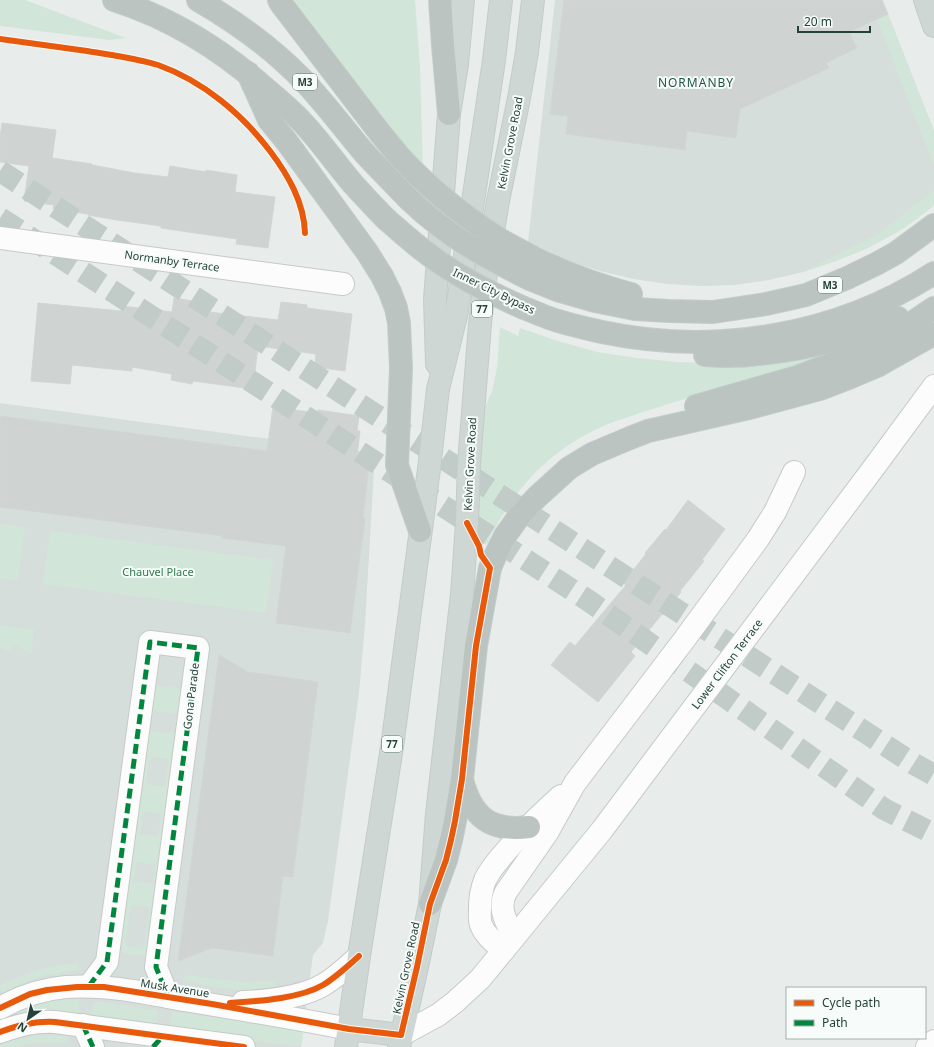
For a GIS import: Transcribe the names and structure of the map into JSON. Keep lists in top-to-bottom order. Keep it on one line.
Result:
{"streets":{"highway":["M3","Inner City Bypass"],"main road":["Kelvin Grove Road","77"],"street":["Normanby Terrace","Lower Clifton Terrace","Gona Parade","Musk Avenue"]},"crossings":[["Kelvin Grove Road","Lower Clifton Terrace"],["77","Musk Avenue"],["Gona Parade","Musk Avenue"]],"districts":["NORMANBY"],"parks":["Chauvel Place"],"legend":["Cycle path","Path"],"scale_bar":"20 m","north":"bottom left"}
